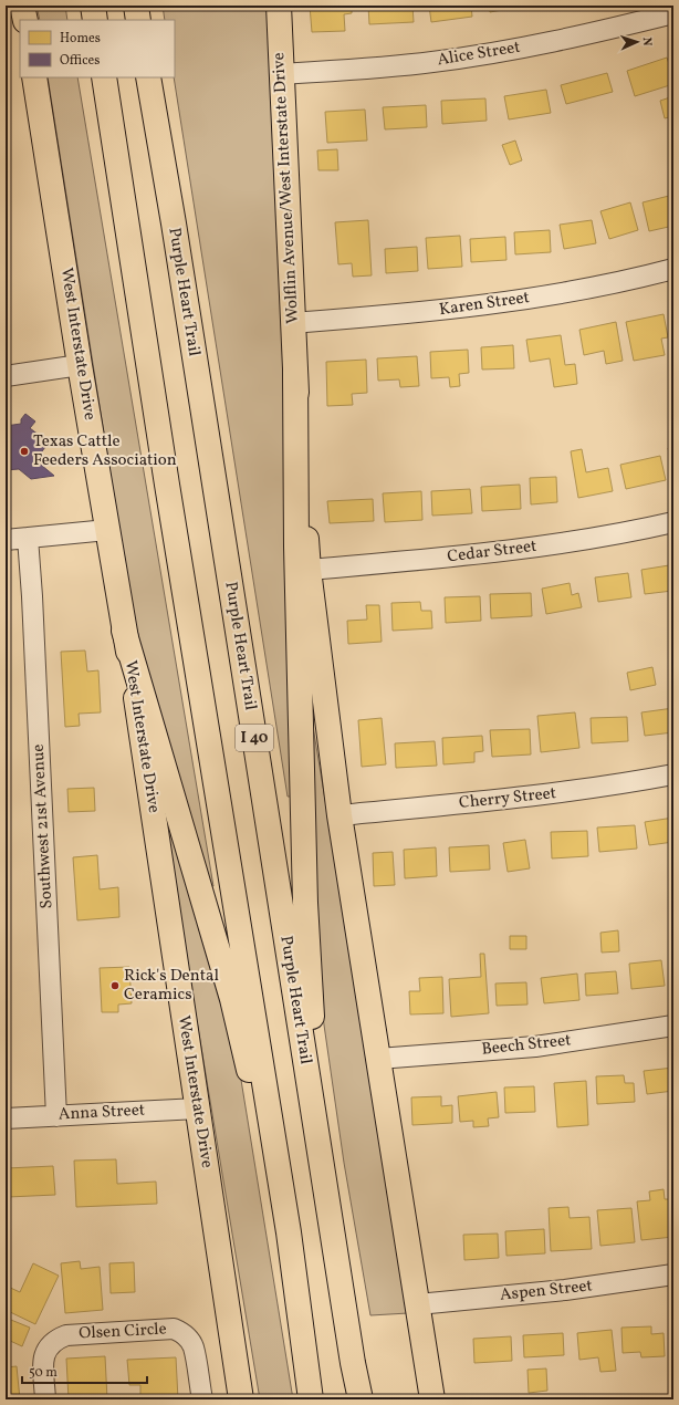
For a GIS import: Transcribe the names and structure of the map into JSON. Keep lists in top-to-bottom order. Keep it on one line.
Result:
{"streets":{"main road":["Wolflin Avenue/West Interstate Drive","Purple Heart Trail","West Interstate Drive","I 40"],"street":["Alice Street","Karen Street","Cedar Street","Cherry Street","Southwest 21st Avenue","Beech Street","Anna Street","Aspen Street","Olsen Circle"]},"crossings":[["Alice Street","Wolflin Avenue/West Interstate Drive"],["Wolflin Avenue/West Interstate Drive","Karen Street"],["West Interstate Drive","Anna Street"],["Southwest 21st Avenue","Anna Street"]],"places":["Texas Cattle Feeders Association","Rick's Dental Ceramics"],"legend":["Homes","Offices"],"scale_bar":"50 m","north":"right"}
